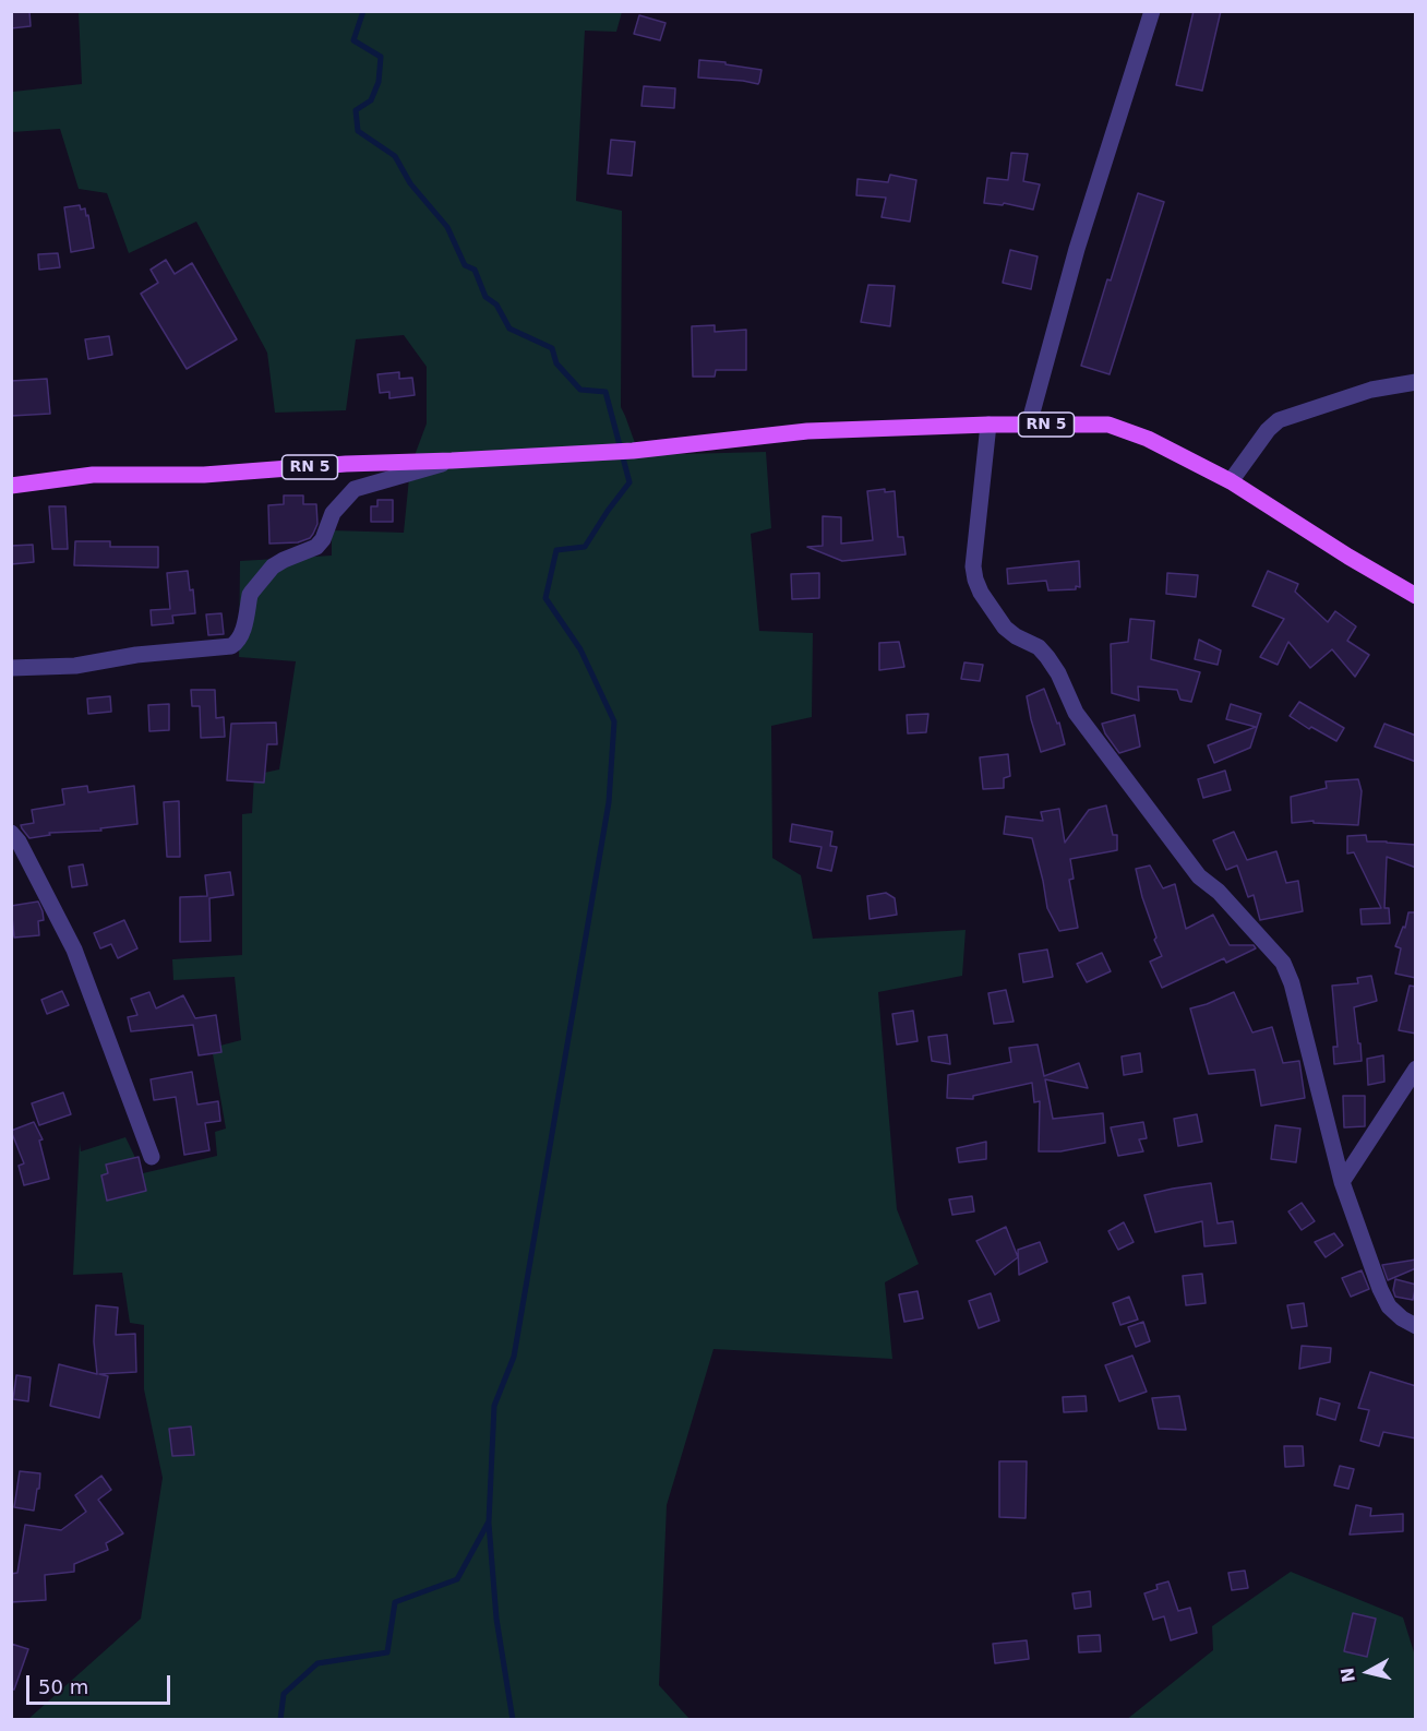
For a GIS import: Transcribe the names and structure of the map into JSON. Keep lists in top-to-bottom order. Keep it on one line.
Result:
{"streets":{"main road":["RN 5"]},"scale_bar":"50 m","north":"left"}
